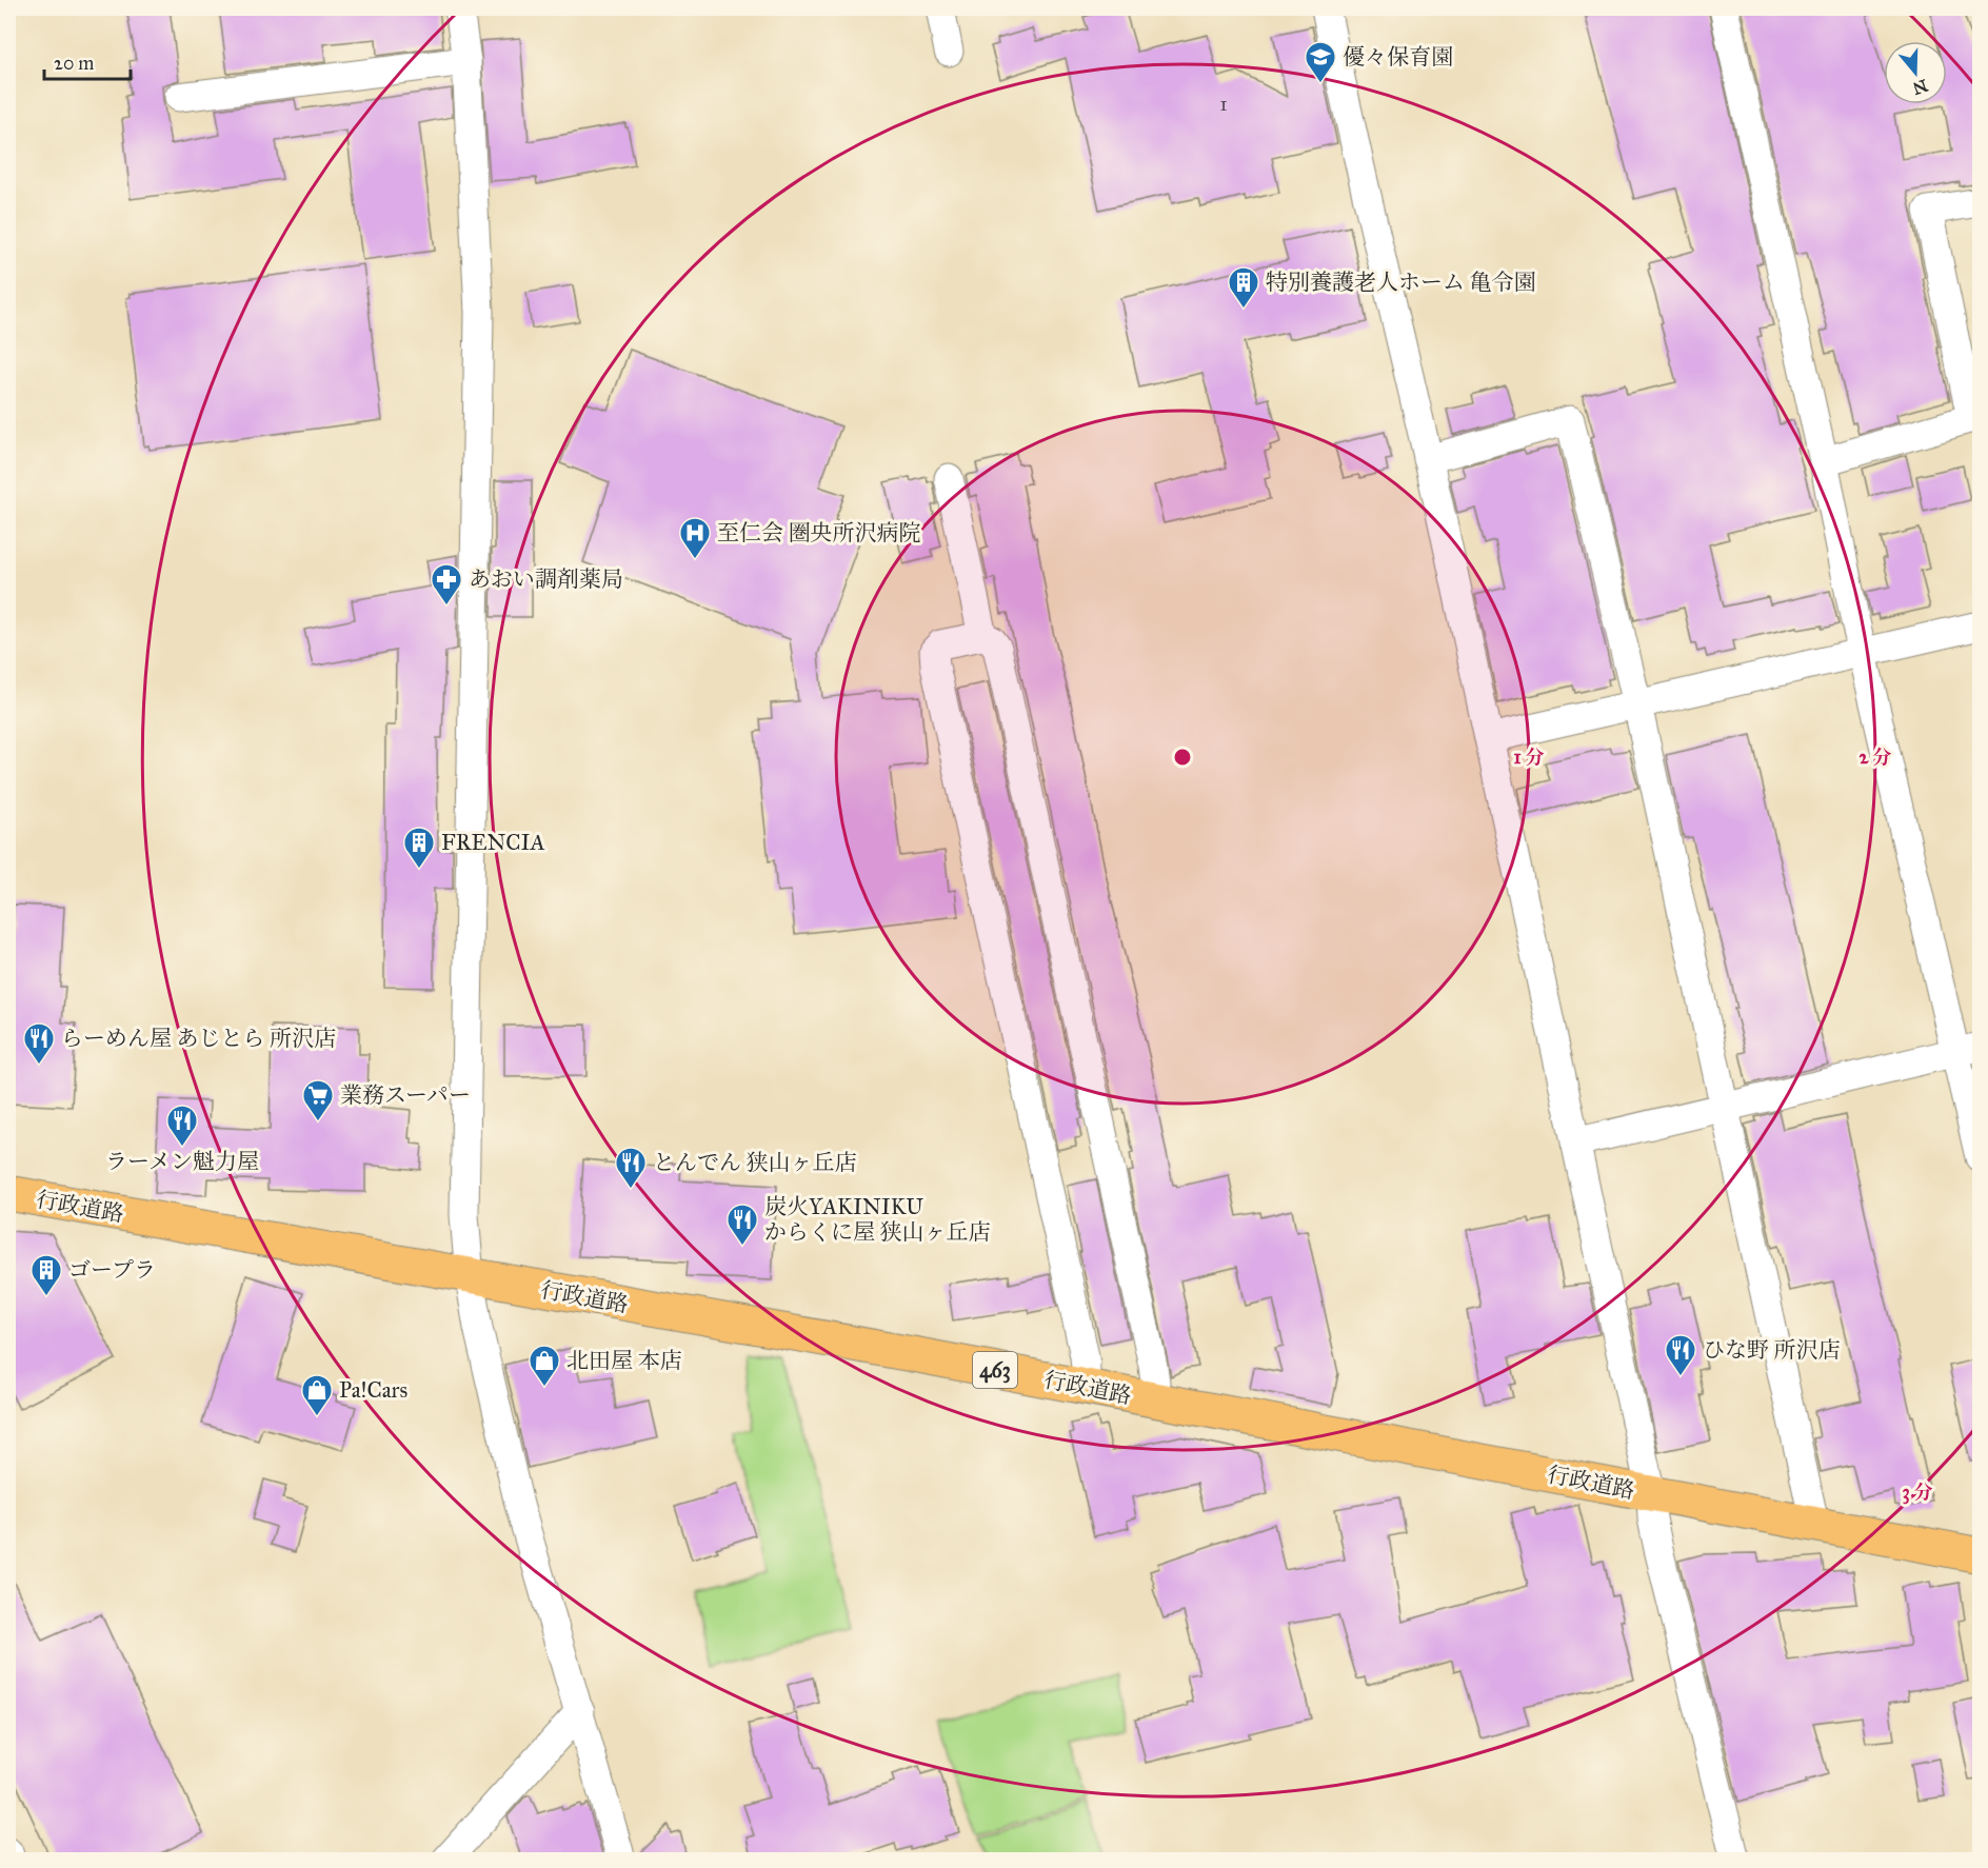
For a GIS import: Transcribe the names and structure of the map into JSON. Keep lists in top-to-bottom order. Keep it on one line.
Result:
{"streets":{"highway":["行政道路","463"]},"places":{"school or university":["優々保育園"],"building":["特別養護老人ホーム 亀令園","FRENCIA","ゴープラ"],"hospital":["至仁会 圏央所沢病院"],"pharmacy":["あおい調剤薬局"],"restaurant":["らーめん屋 あじとら 所沢店","ラーメン魁力屋","とんでん 狭山ヶ丘店","炭火YAKINIKU からくに屋 狭山ヶ丘店","ひな野 所沢店"],"supermarket":["業務スーパー"],"shop":["北田屋 本店","Pa!Cars"]},"house_numbers":["1"],"scale_bar":"20 m","north":"bottom","rings":["1 分","2 分","3 分"]}
